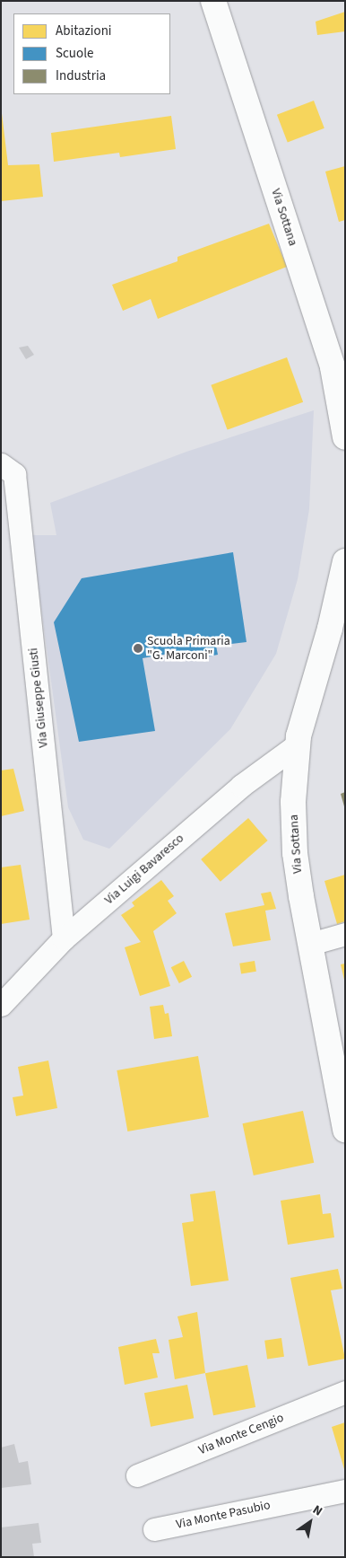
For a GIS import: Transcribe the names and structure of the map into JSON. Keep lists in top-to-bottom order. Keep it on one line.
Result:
{"streets":{"street":["Via Sottana","Via Giuseppe Giusti","Via Luigi Bavaresco","Via Monte Cengio","Via Monte Pasubio"]},"crossings":[["Via Sottana","Via Luigi Bavaresco"],["Via Giuseppe Giusti","Via Luigi Bavaresco"]],"places":["Scuola Primaria \"G. Marconi\""],"legend":["Abitazioni","Scuole","Industria"],"north":"top right"}
